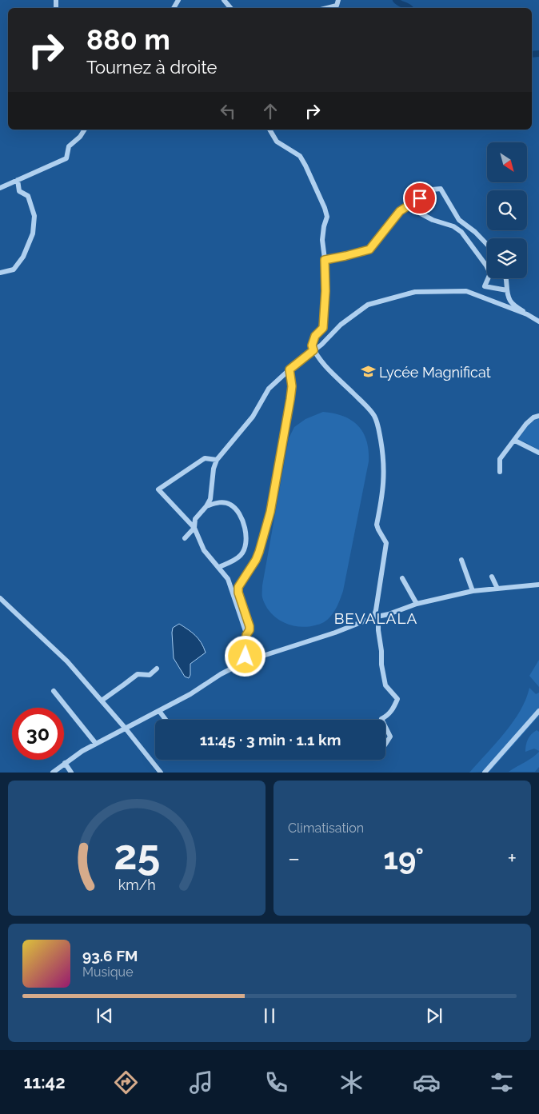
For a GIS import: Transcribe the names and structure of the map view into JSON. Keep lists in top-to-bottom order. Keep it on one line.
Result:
{"districts":["BEVALALA"],"places":{"school or university":["Lycée Magnificat"]},"north":"bottom right","page":{"turn":["880 m","Tournez à droite"],"limit":"30","trip":"11:45 · 3 min · 1.1 km","tile":"Climatisation","heat":["−","19°","+"],"song":["93.6 FM","Musique"],"tabs":"11:42","gauge":["25","km/h"]}}
